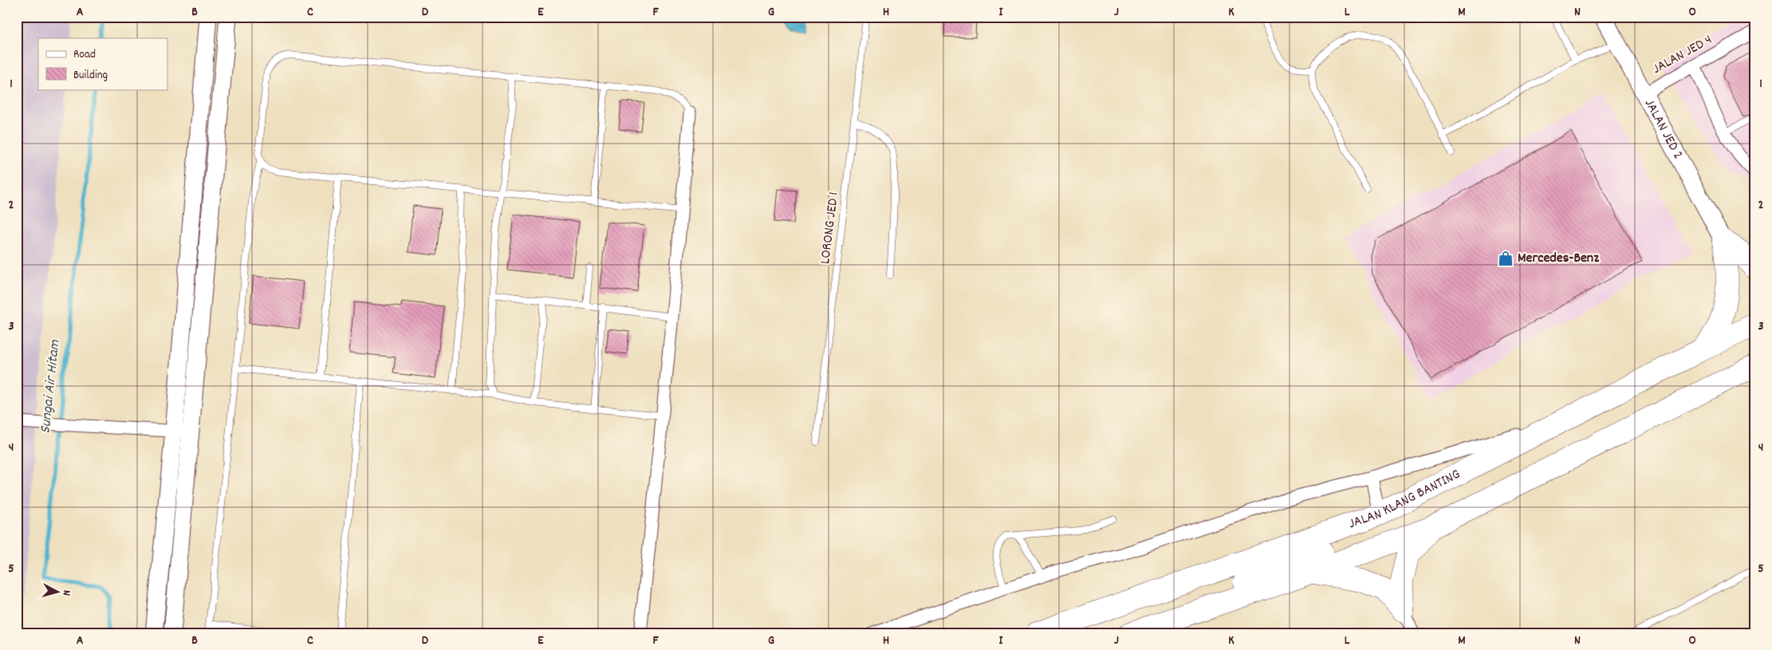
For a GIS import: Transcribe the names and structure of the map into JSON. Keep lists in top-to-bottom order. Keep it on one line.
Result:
{"streets":{"highway":["JALAN KLANG BANTING"],"street":["JALAN JED 4","JALAN JED 2"],"lane":["LORONG JED 1"]},"crossings":[["JALAN JED 4","JALAN JED 2"]],"water":["Sungai Air Hitam"],"places":{"shop":["Mercedes-Benz"]},"legend":["Road","Building"],"north":"right","grid":{"columns":["A","B","C","D","E","F","G","H","I","J","K","L","M","N","O"],"rows":["1","2","3","4","5"]}}
